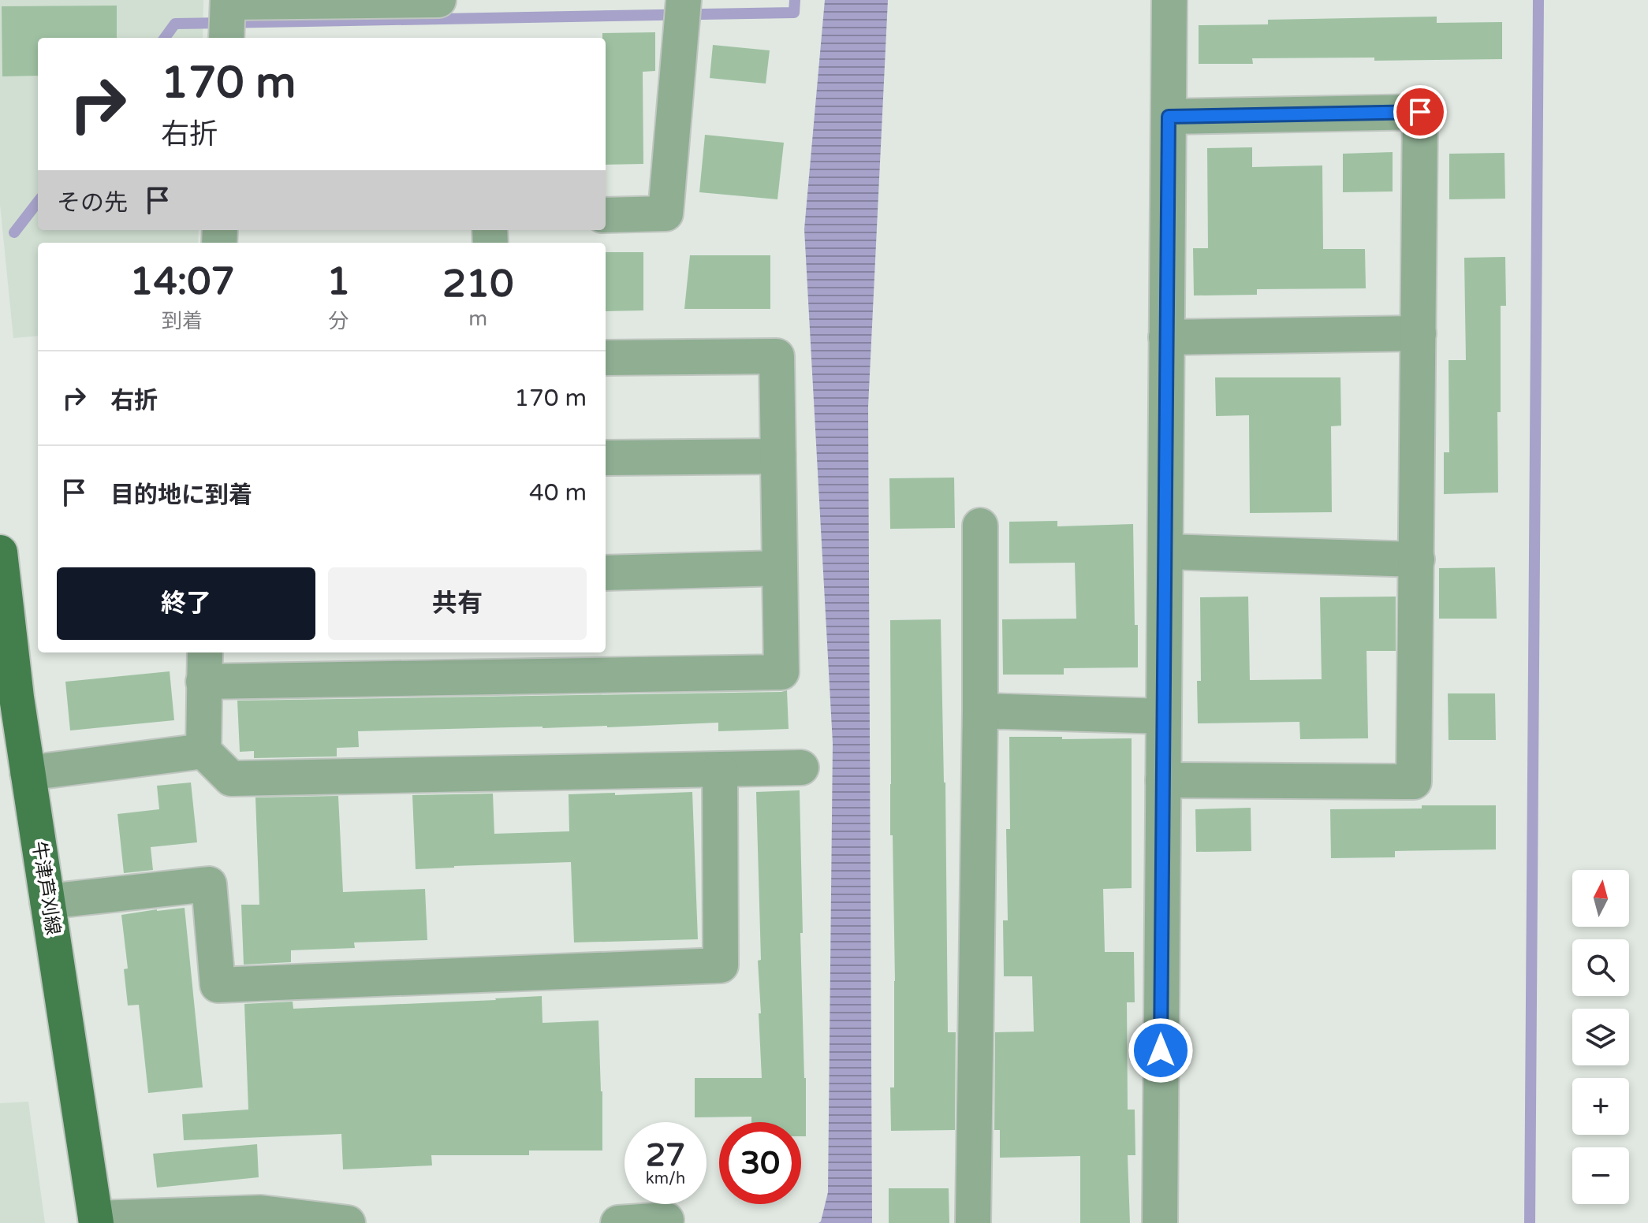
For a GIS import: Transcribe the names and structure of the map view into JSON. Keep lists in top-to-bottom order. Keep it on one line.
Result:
{"streets":{"main road":["牛津芦刈線"]},"north":"top","page":{"turn":["170 m","右折"],"then":"その先","eta":["14:07","到着","1","分","210","m"],"list":[{"name":"右折","value":"170 m"},{"name":"目的地に到着","value":"40 m"}],"buttons":["終了","共有"],"map_buttons":["+","−"],"speed":"27 km/h","limit":"30"}}
